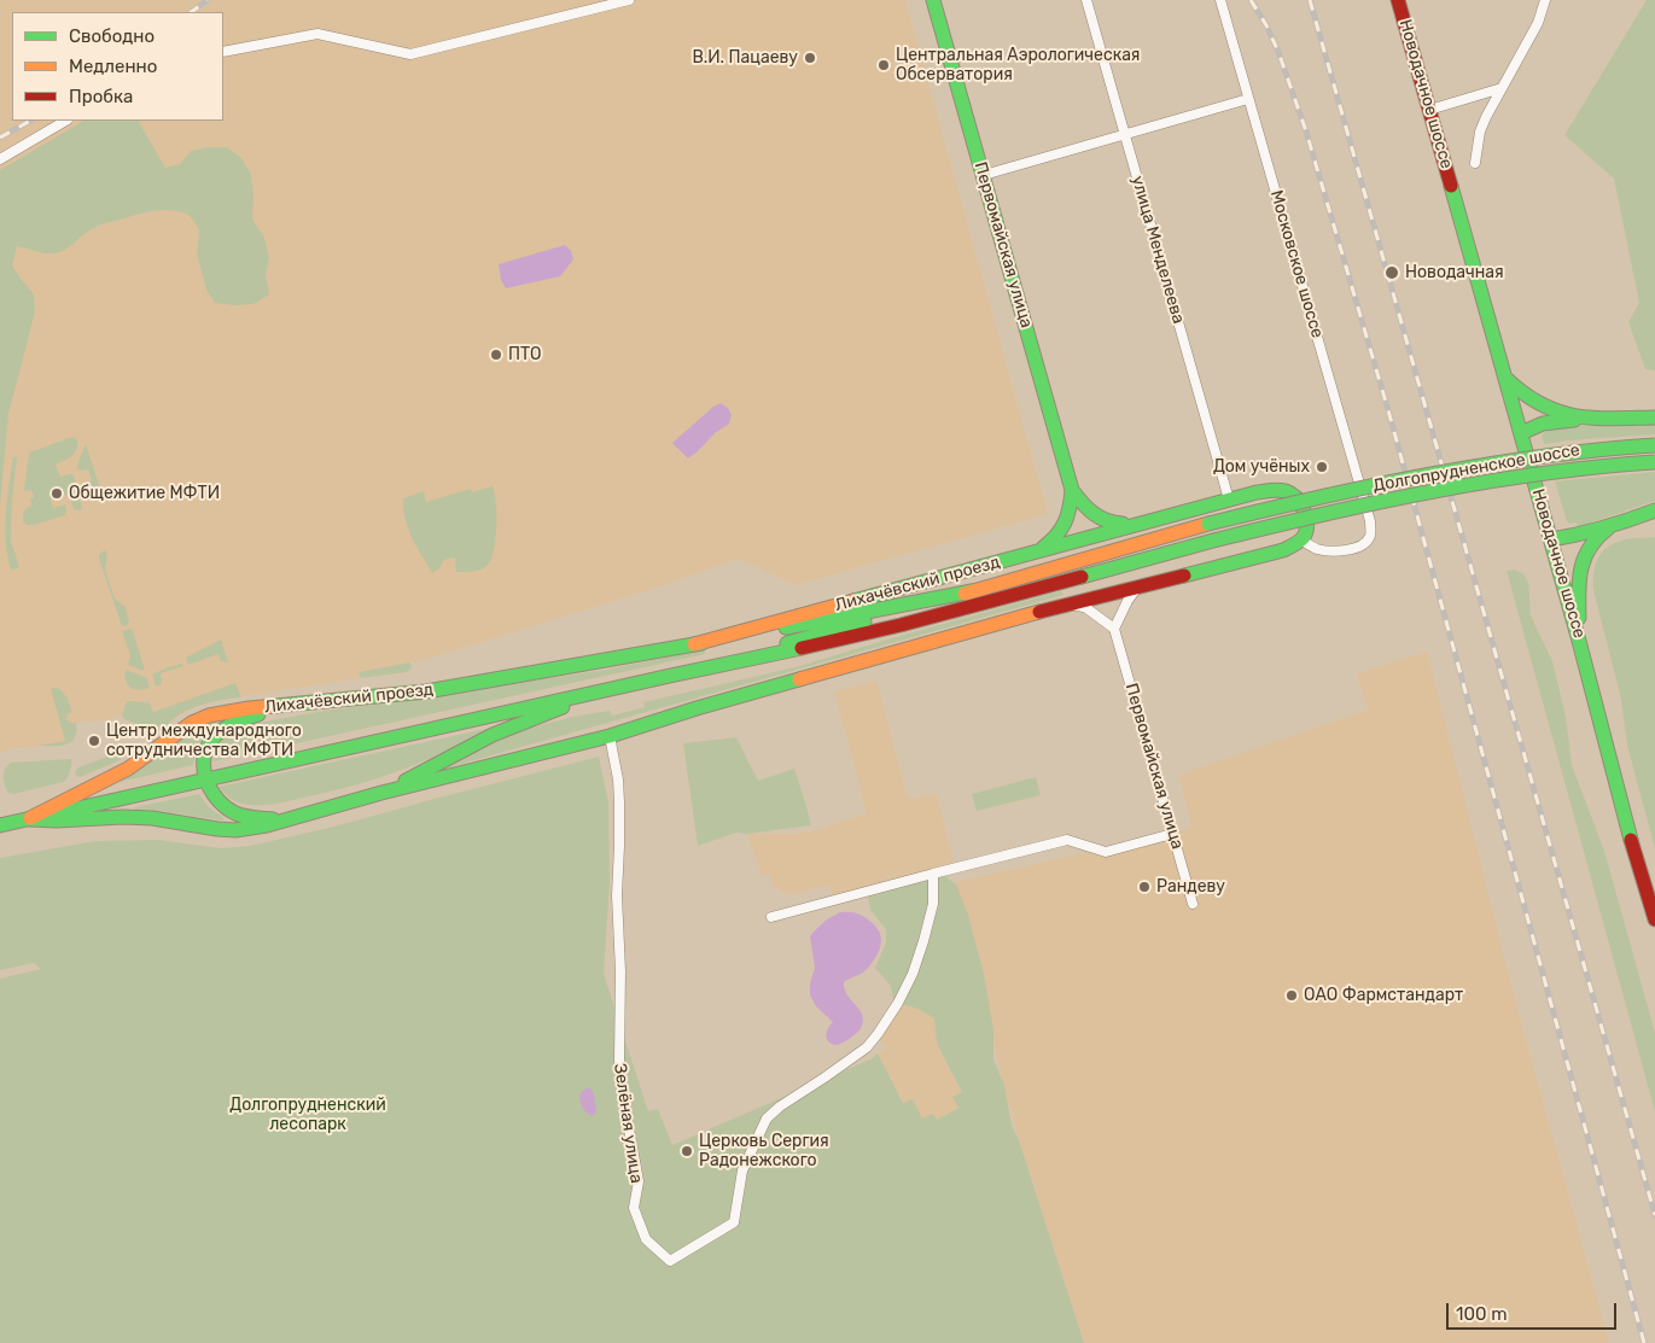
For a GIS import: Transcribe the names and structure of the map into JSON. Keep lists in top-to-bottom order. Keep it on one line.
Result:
{"streets":{"main road":["Новодачное шоссе","Первомайская улица","Долгопрудненское шоссе","Лихачёвский проезд"],"street":["улица Менделеева","Московское шоссе","Зелёная улица"]},"crossings":[["Долгопрудненское шоссе","Лихачёвский проезд"]],"parks":["Долгопрудненский лесопарк"],"places":["В.И. Пацаеву","Центральная Аэрологическая Обсерватория","Новодачная","ПТО","Дом учёных","Общежитие МФТИ","Центр международного сотрудничества МФТИ","Рандеву","ОАО Фармстандарт","Церковь Сергия Радонежского"],"legend":["Свободно","Медленно","Пробка"],"scale_bar":"100 m"}
